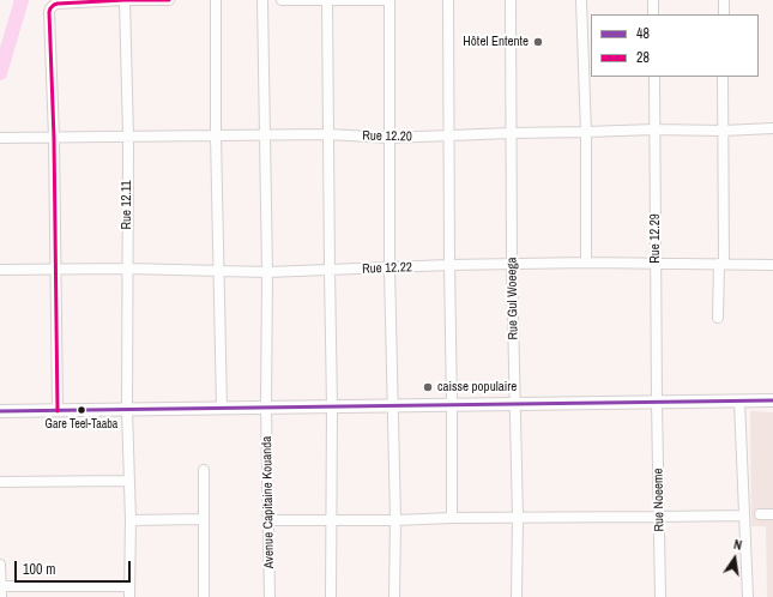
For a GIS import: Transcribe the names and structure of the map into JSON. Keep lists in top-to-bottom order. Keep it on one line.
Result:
{"streets":{"street":["Rue 12.20","Rue 12.11","Rue 12.29","Rue 12.22","Rue Gul Woeega","Rue Noeeme","Avenue Capitaine Kouanda"]},"crossings":[["Rue 12.20","Rue 12.11"],["Rue 12.20","Rue 12.29"],["Rue 12.20","Rue Gul Woeega"],["Rue 12.20","Avenue Capitaine Kouanda"],["Rue 12.11","Rue 12.22"],["Rue 12.29","Rue 12.22"],["Rue 12.29","Rue Noeeme"],["Rue 12.22","Rue Gul Woeega"],["Rue 12.22","Avenue Capitaine Kouanda"]],"places":["Hôtel Entente","caisse populaire","Gare Teel-Taaba"],"lines":["transit line 28","transit line 48"],"legend":["48","28"],"scale_bar":"100 m","north":"top"}
